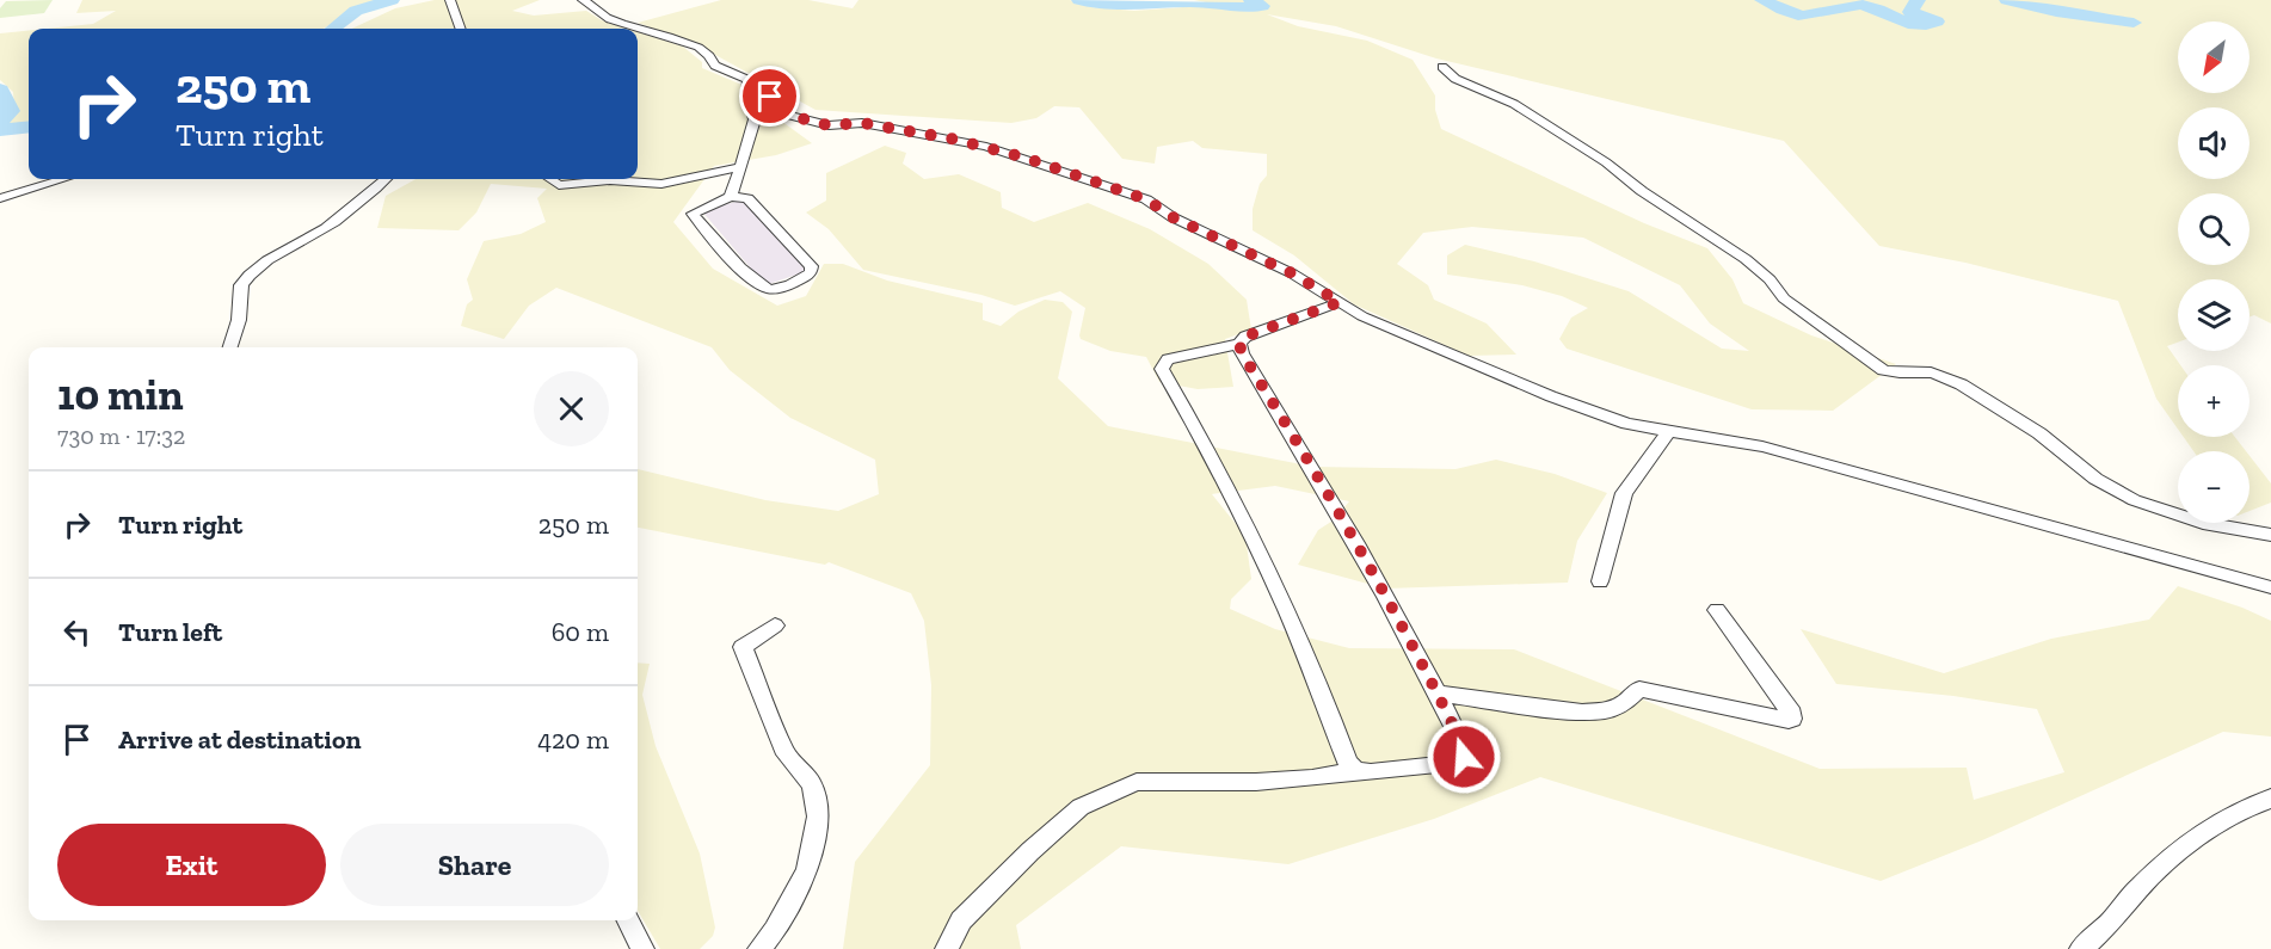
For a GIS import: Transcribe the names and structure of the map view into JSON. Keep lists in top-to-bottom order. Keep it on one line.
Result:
{"north":"bottom left","page":{"map_buttons":["+","−"],"turn":["250 m","Turn right"],"heading":["10 min","730 m · 17:32"],"list":[{"name":"Turn right","value":"250 m"},{"name":"Turn left","value":"60 m"},{"name":"Arrive at destination","value":"420 m"}],"buttons":["Exit","Share"]}}
